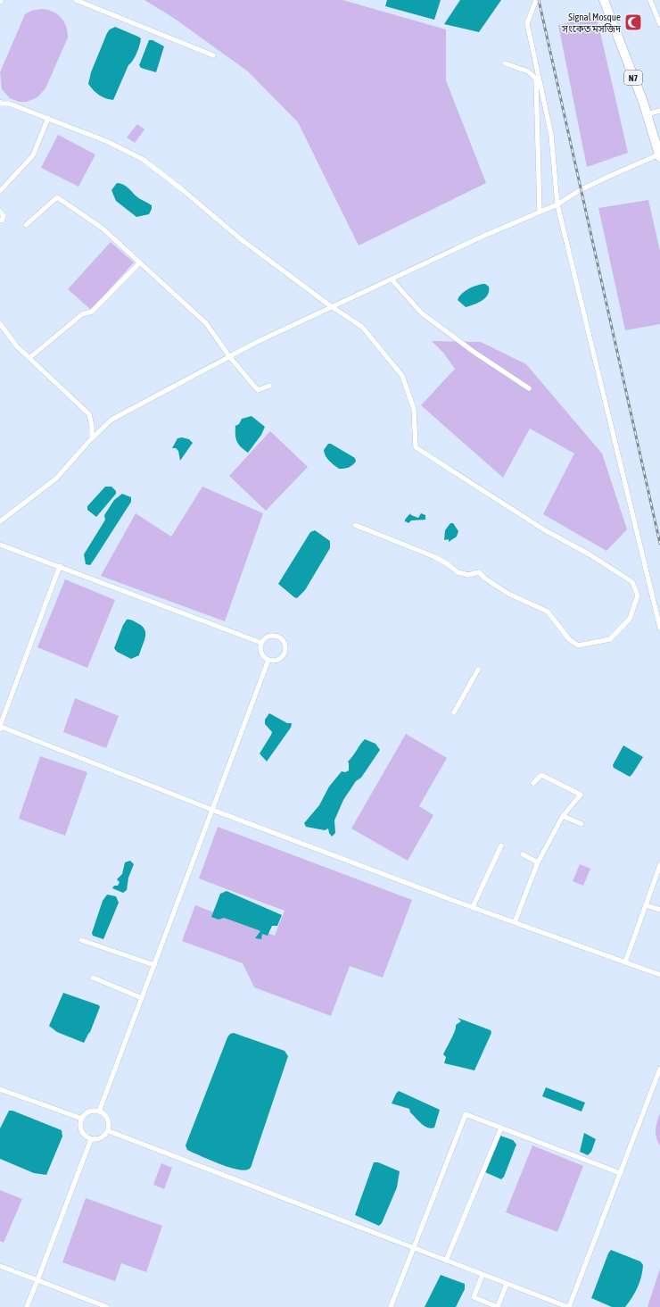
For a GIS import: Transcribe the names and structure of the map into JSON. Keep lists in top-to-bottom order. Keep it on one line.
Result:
{"streets":{"highway":["N7"]},"places":{"mosque":["Signal Mosque সংকেত মসজিদ"]}}
